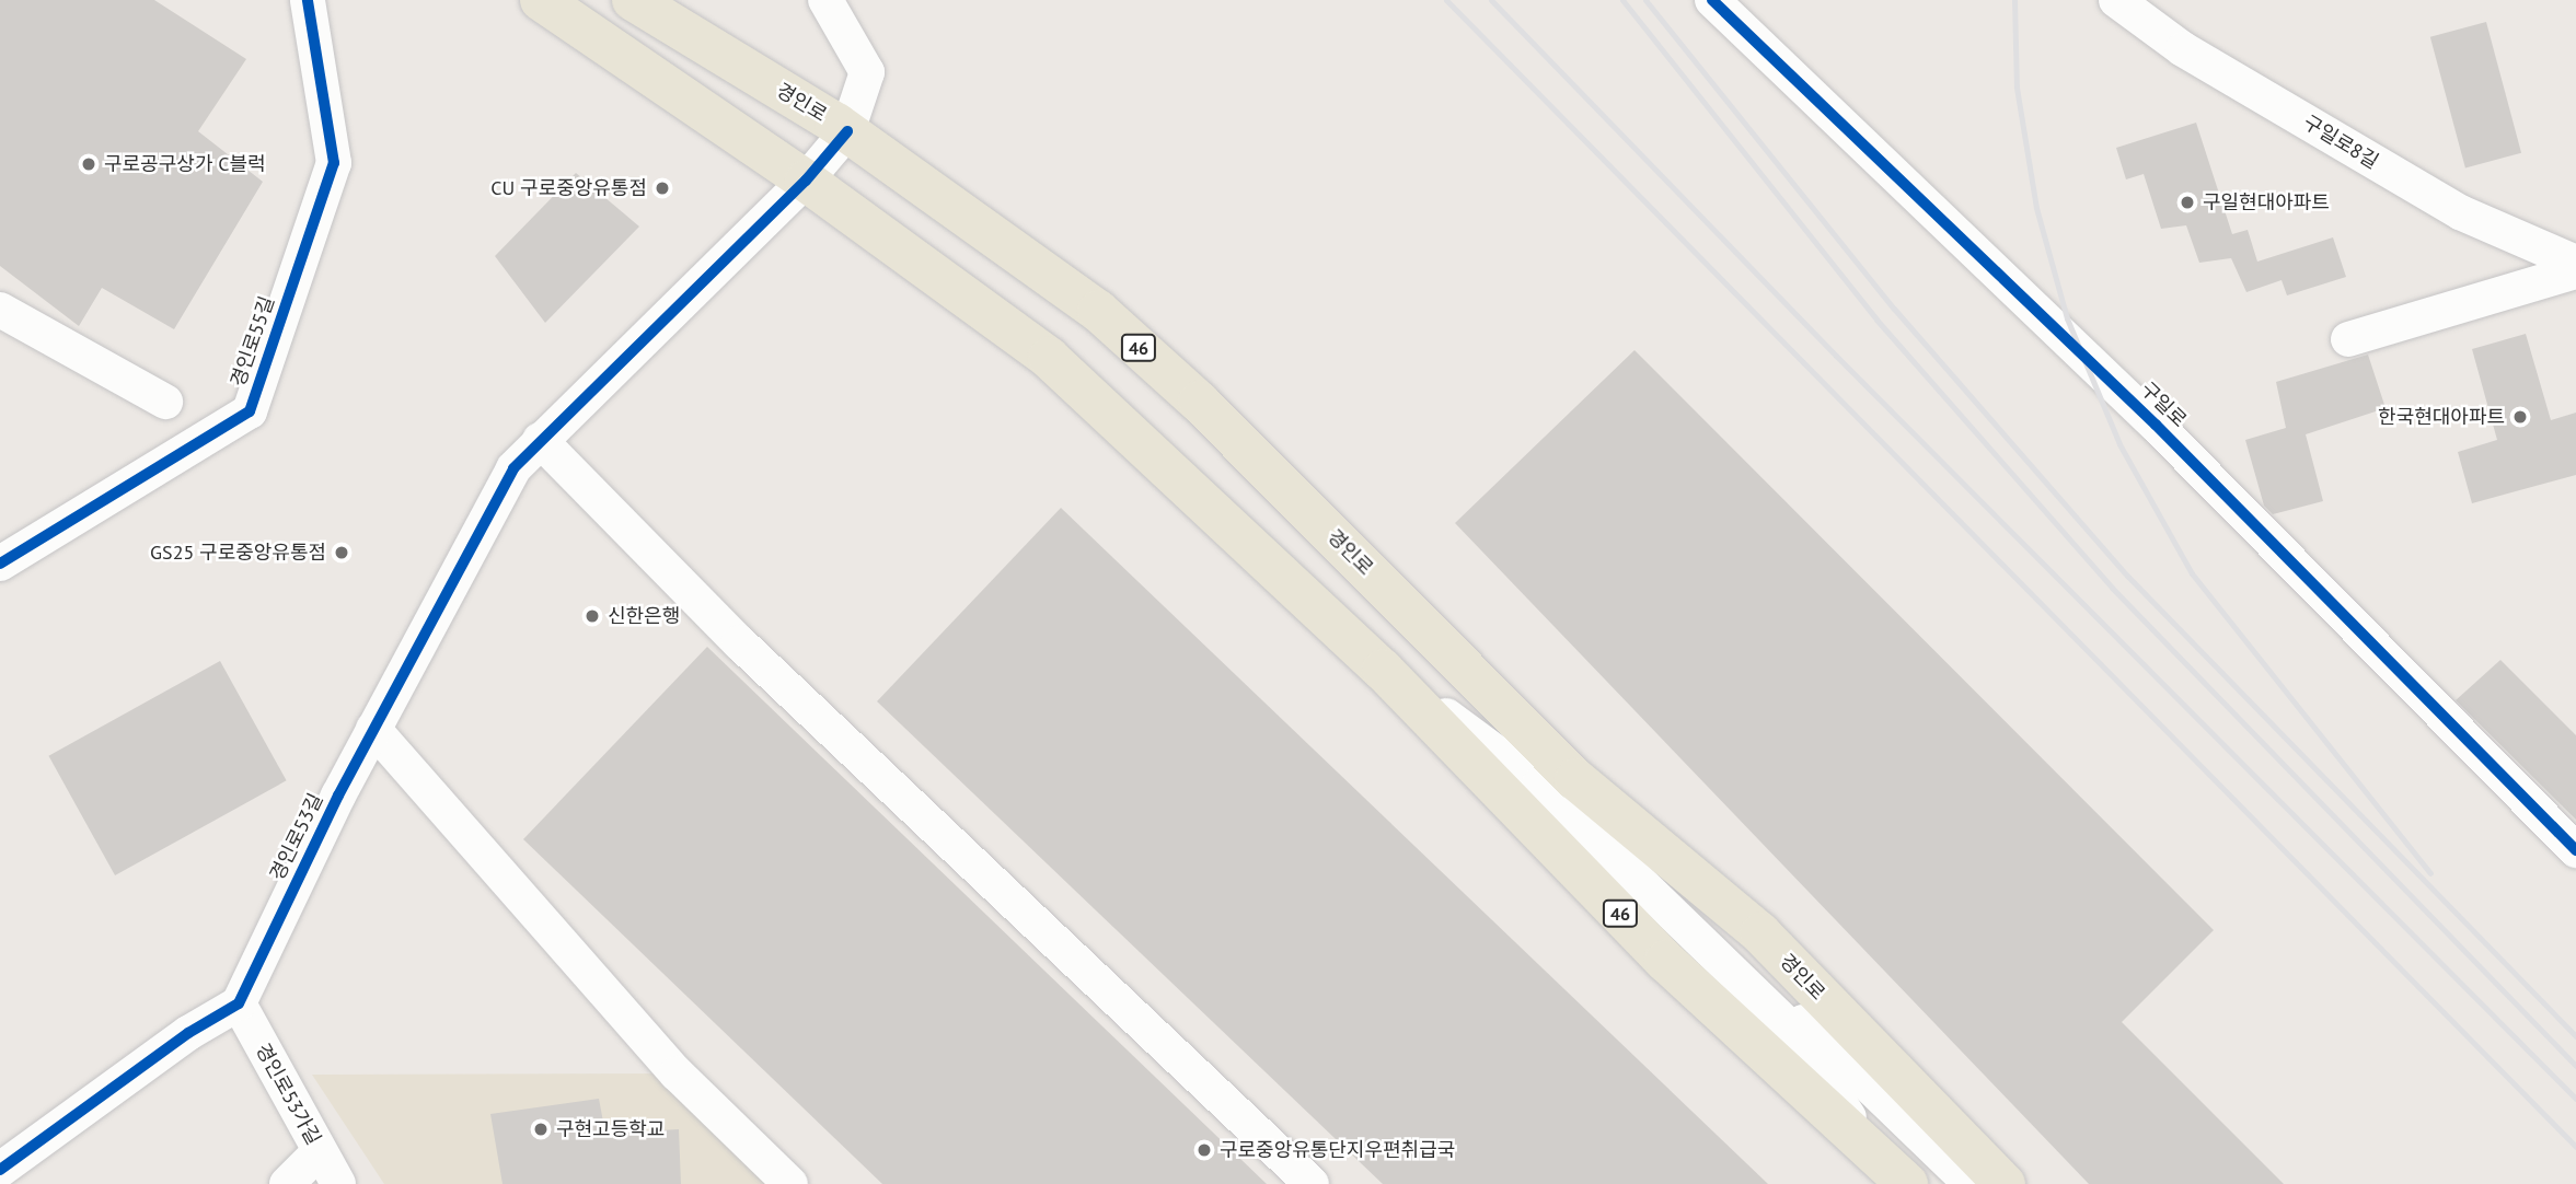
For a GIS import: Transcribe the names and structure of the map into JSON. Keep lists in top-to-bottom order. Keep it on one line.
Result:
{"streets":{"main road":["경인로","46"],"street":["구일로8길","경인로55길","구일로","경인로53길","경인로53가길"]},"crossings":[["경인로","경인로53길"],["46","경인로53길"],["경인로53길","경인로53가길"]],"places":["구로공구상가 C블럭","CU 구로중앙유통점","구일현대아파트","한국현대아파트","GS25 구로중앙유통점","신한은행","구현고등학교","구로중앙유통단지우편취급국"]}
